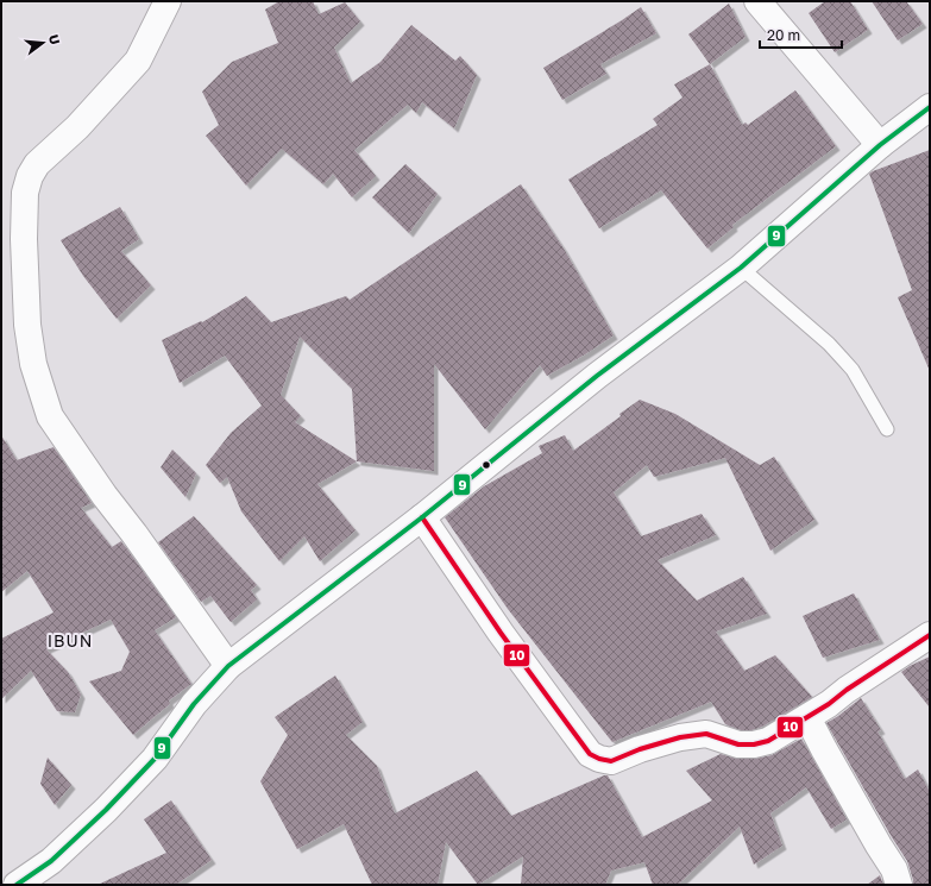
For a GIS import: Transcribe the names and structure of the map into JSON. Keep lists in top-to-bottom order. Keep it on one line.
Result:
{"districts":["IBUN"],"lines":["transit line 9","transit line 10"],"scale_bar":"20 m","north":"right"}
